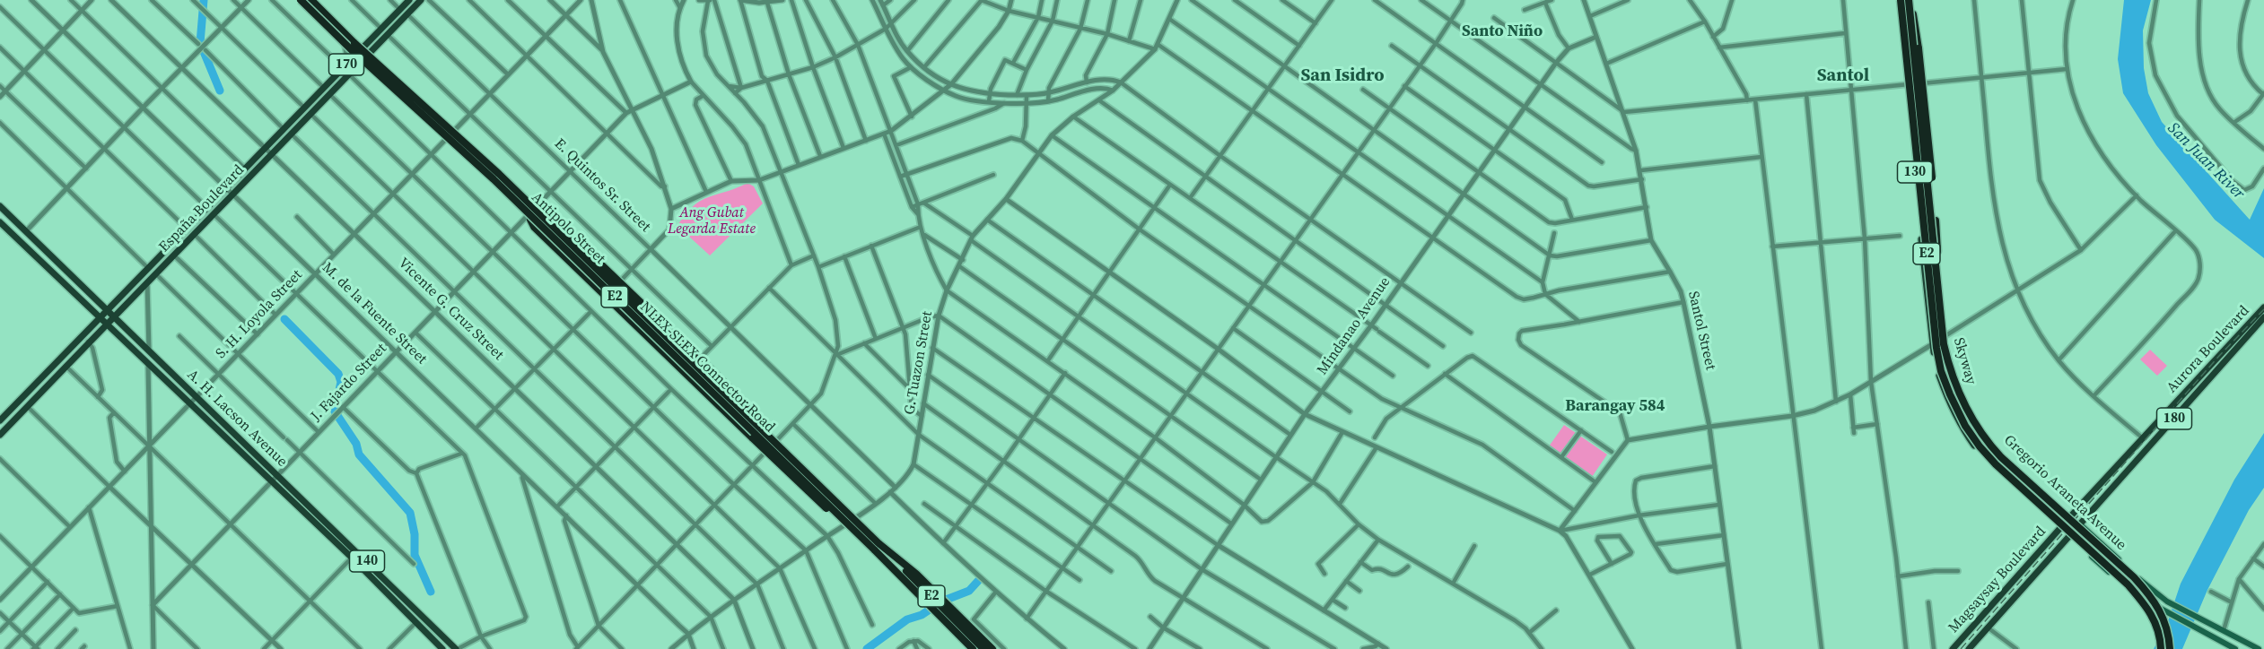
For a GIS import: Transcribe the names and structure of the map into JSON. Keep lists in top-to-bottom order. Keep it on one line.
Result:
{"streets":{"highway":["E2","Skyway","NLEX-SLEX Connector Road"],"main road":["170","130","España Boulevard","Aurora Boulevard","A. H. Lacson Avenue","180","Gregorio Araneta Avenue","140","Magsaysay Boulevard"],"street":["E. Quintos Sr. Street","Antipolo Street","Vicente G. Cruz Street","M. de la Fuente Street","S. H. Loyola Street","Mindanao Avenue","Santol Street","G. Tuazon Street","J. Fajardo Street"]},"crossings":[["E. Quintos Sr. Street","España Boulevard"],["E. Quintos Sr. Street","S. H. Loyola Street"],["E. Quintos Sr. Street","G. Tuazon Street"],["E. Quintos Sr. Street","J. Fajardo Street"],["España Boulevard","Antipolo Street"],["España Boulevard","Vicente G. Cruz Street"],["España Boulevard","M. de la Fuente Street"],["España Boulevard","A. H. Lacson Avenue"],["Antipolo Street","S. H. Loyola Street"],["Antipolo Street","G. Tuazon Street"],["Antipolo Street","NLEX-SLEX Connector Road"],["Antipolo Street","J. Fajardo Street"],["Vicente G. Cruz Street","S. H. Loyola Street"],["Vicente G. Cruz Street","G. Tuazon Street"],["Vicente G. Cruz Street","J. Fajardo Street"],["M. de la Fuente Street","S. H. Loyola Street"],["M. de la Fuente Street","G. Tuazon Street"],["M. de la Fuente Street","J. Fajardo Street"],["S. H. Loyola Street","A. H. Lacson Avenue"],["Mindanao Avenue","Santol Street"],["Aurora Boulevard","Gregorio Araneta Avenue"],["Aurora Boulevard","Magsaysay Boulevard"],["Skyway","Gregorio Araneta Avenue"],["J. Fajardo Street","A. H. Lacson Avenue"],["Gregorio Araneta Avenue","Magsaysay Boulevard"]],"districts":["Santo Niño","San Isidro","Santol","Barangay 584"],"water":["San Juan River"],"parks":["Ang Gubat Legarda Estate"]}
